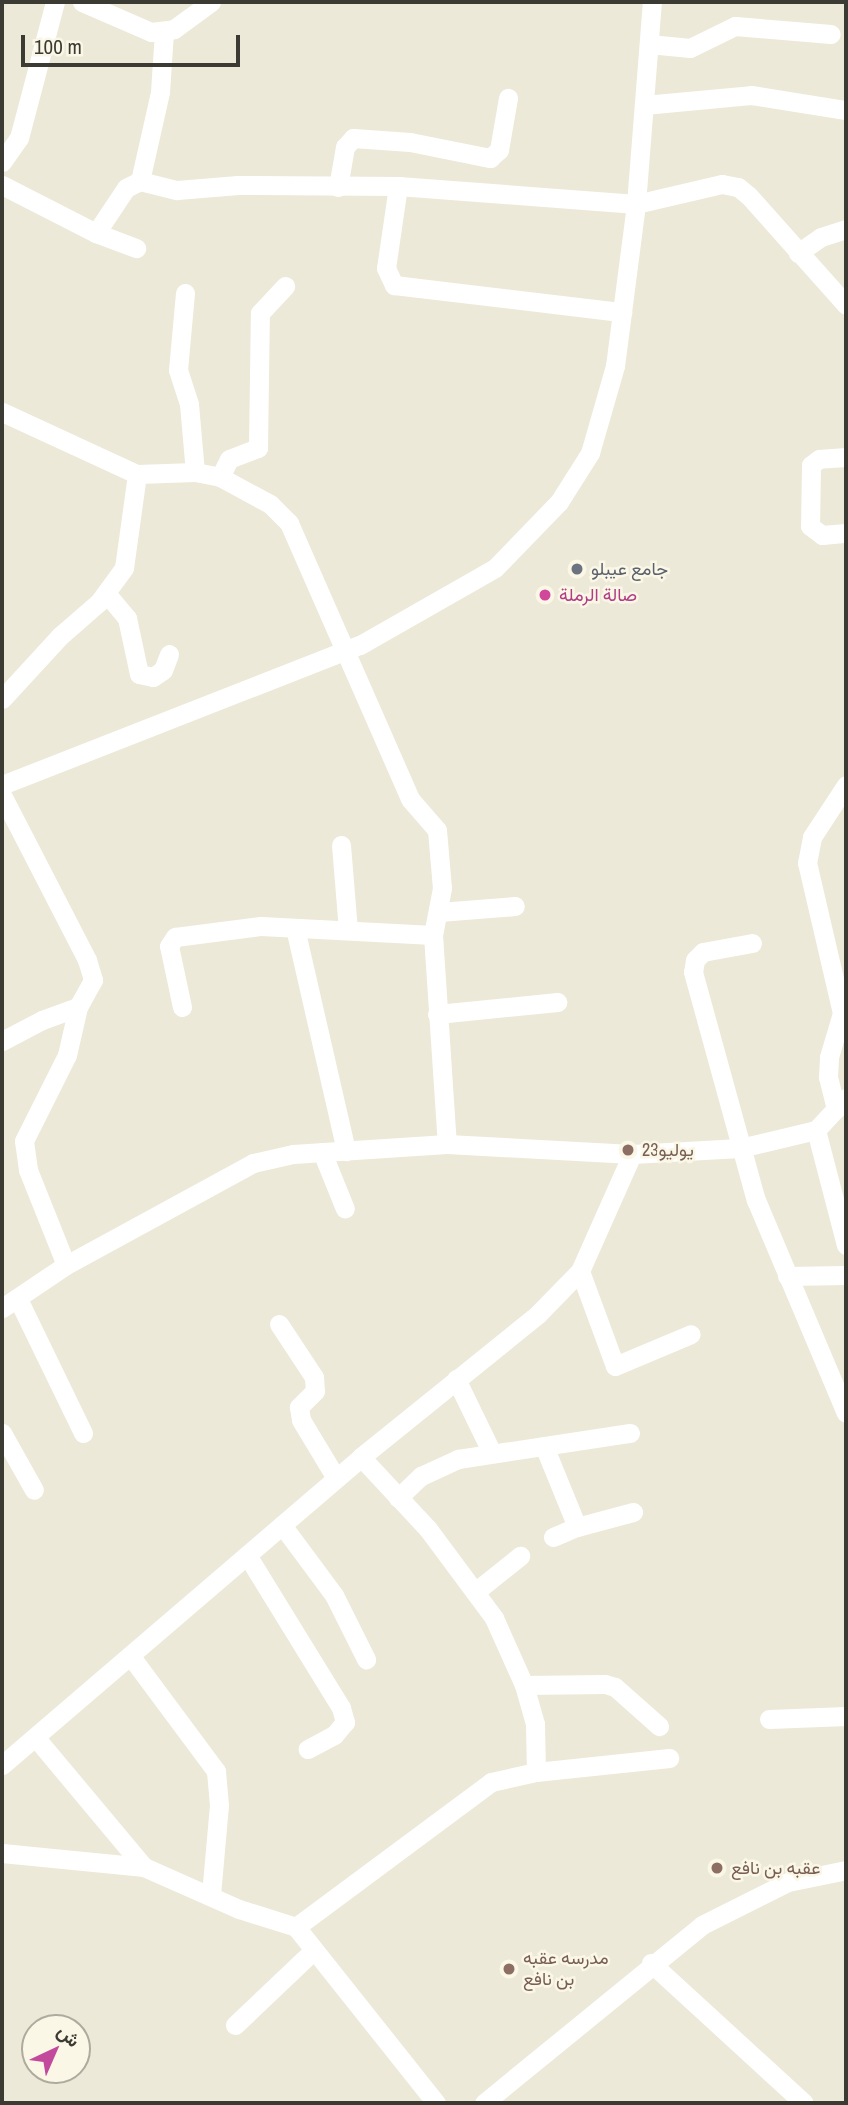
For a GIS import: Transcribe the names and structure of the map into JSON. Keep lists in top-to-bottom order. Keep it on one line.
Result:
{"places":["جامع عيبلو","صالة الرملة","23يوليو","عقبه بن نافع","مدرسه عقبه بن نافع"],"scale_bar":"100 m","north":"top right"}
